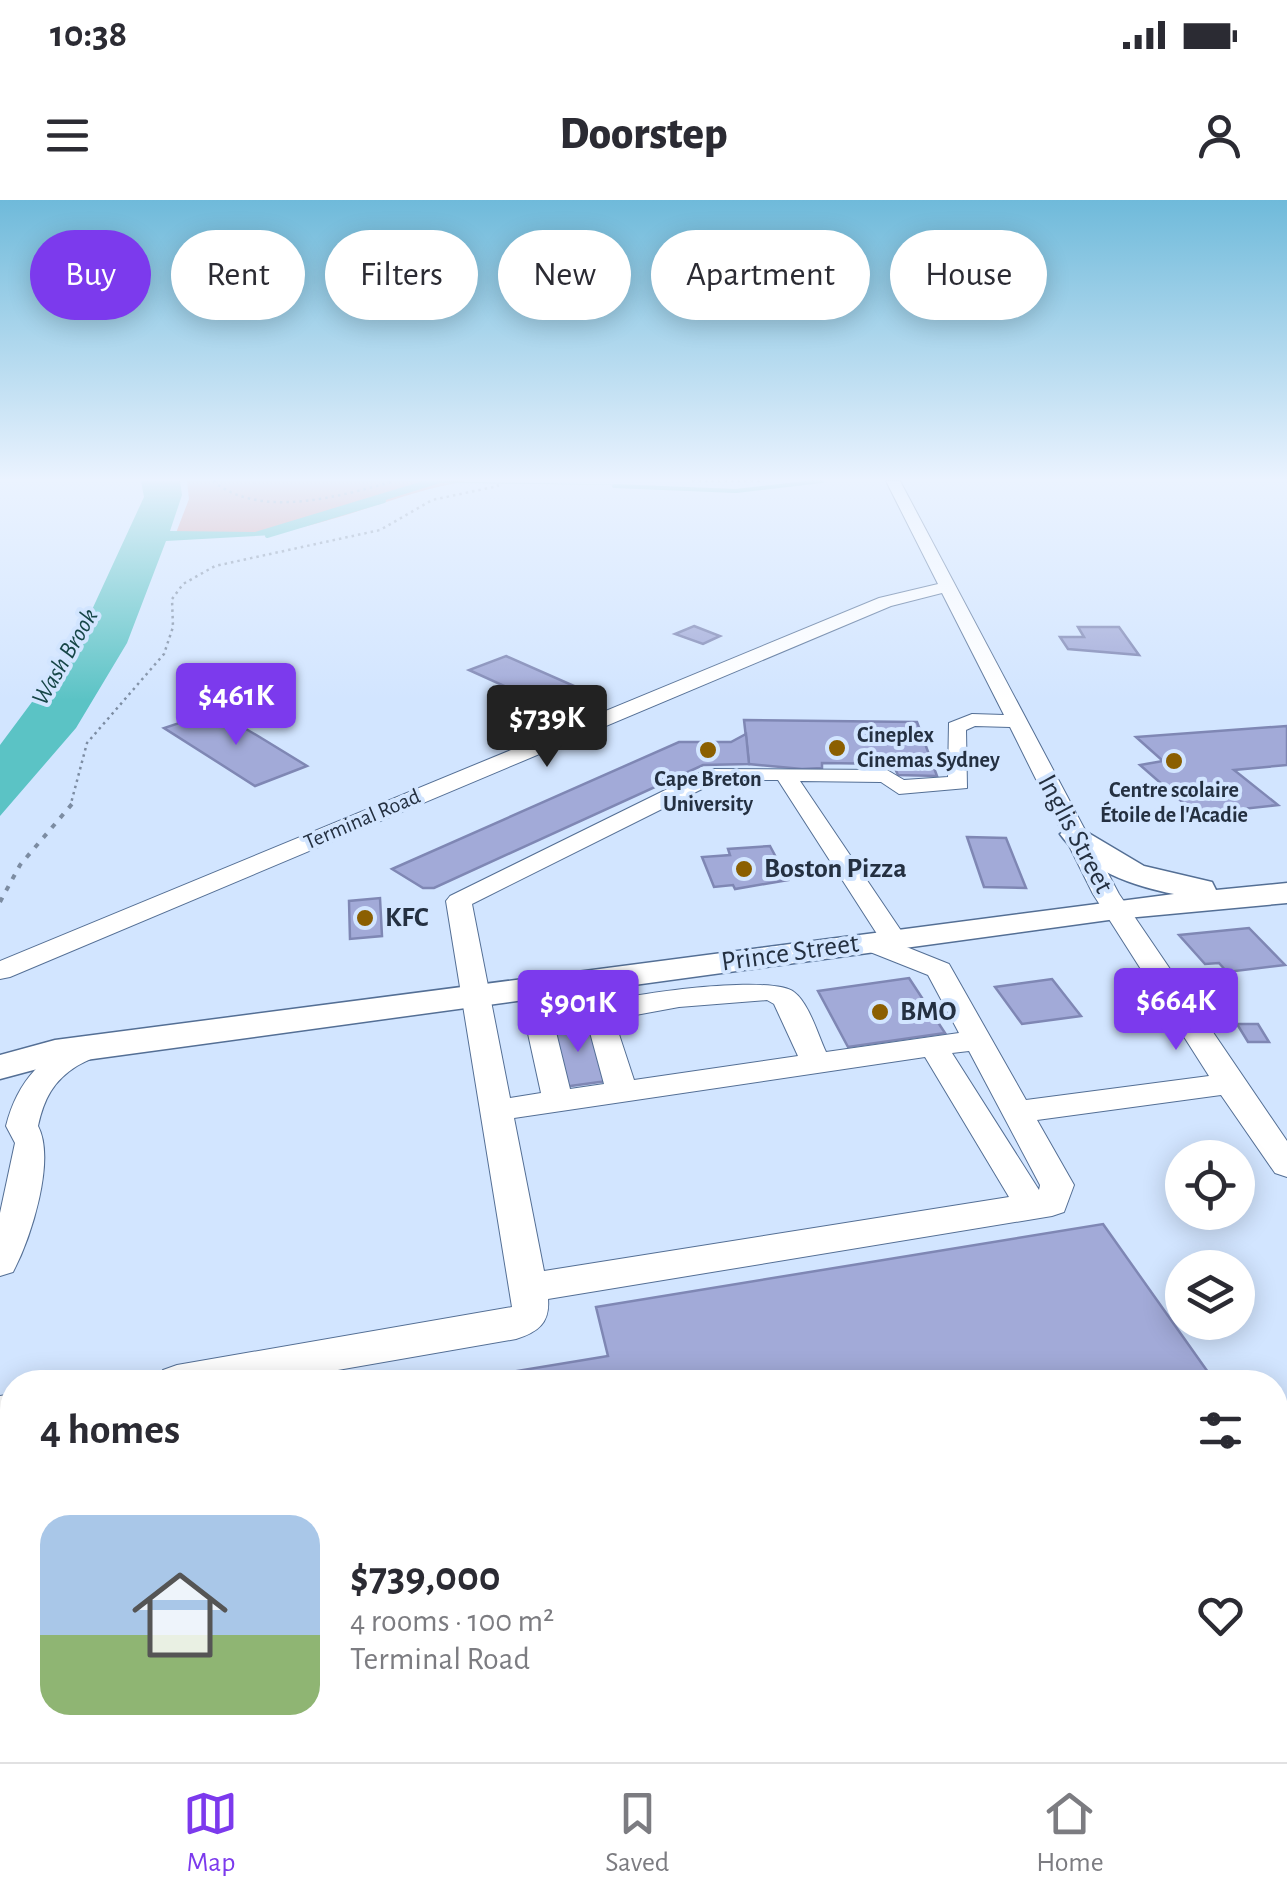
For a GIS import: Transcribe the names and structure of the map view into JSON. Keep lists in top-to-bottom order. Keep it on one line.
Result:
{"streets":{"main road":["Prince Street"],"street":["Terminal Road","Inglis Street"]},"crossings":[["Terminal Road","Inglis Street"],["Inglis Street","Prince Street"]],"water":["Wash Brook"],"places":["Cineplex Cinemas Sydney","Cape Breton University","Centre scolaire Étoile de l'Acadie","Boston Pizza","KFC","BMO"],"page":{"status":"10:38","header":"Doorstep","chip":["Buy","Rent","Filters","New","Apartment","House"],"price":["$461K","$739K","$664K","$901K"],"heading":"4 homes","list":[{"name":"$739,000","note":"4 rooms · 100 m² · Terminal Road"}],"tabs":["Map","Saved","Home"]}}
